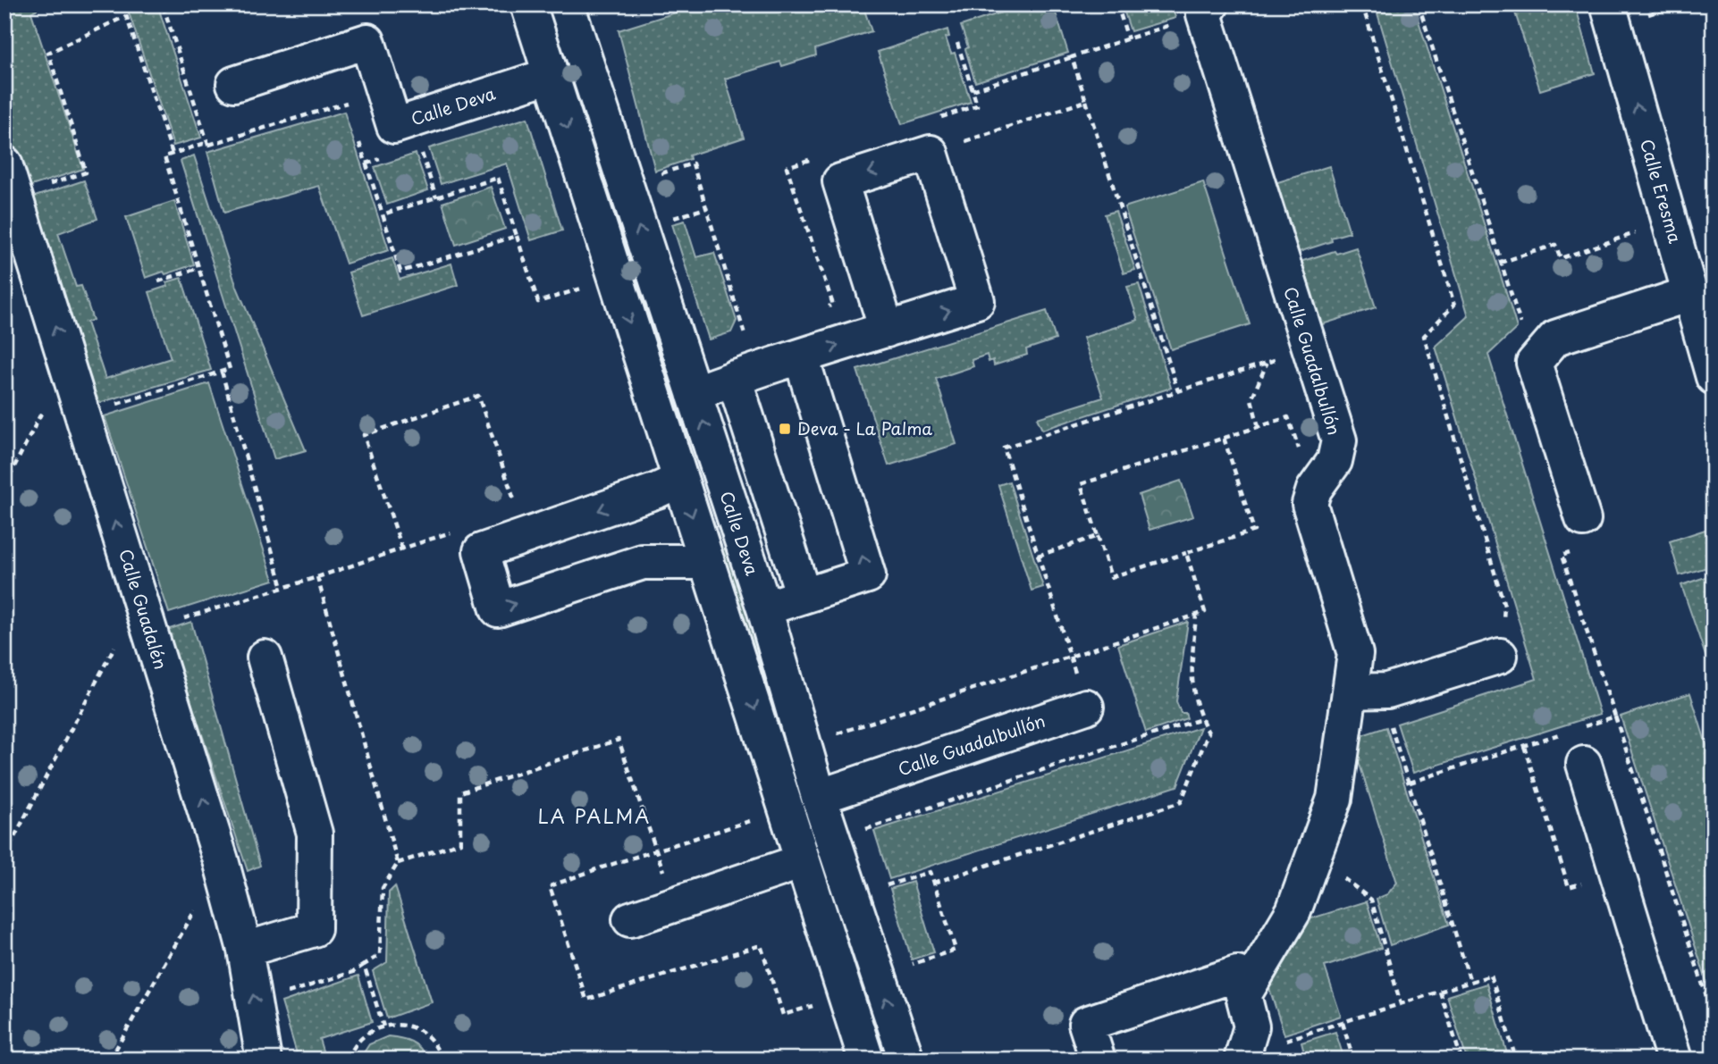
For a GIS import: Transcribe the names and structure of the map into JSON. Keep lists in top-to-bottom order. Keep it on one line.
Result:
{"streets":{"street":["Calle Deva","Calle Eresma","Calle Guadalbullón","Calle Guadalén"]},"crossings":[["Calle Deva","Calle Guadalbullón"]],"one_way":["Calle Eresma","Calle Guadalén"],"districts":["LA PALMA"],"places":{"transit":["Deva - La Palma"]}}
